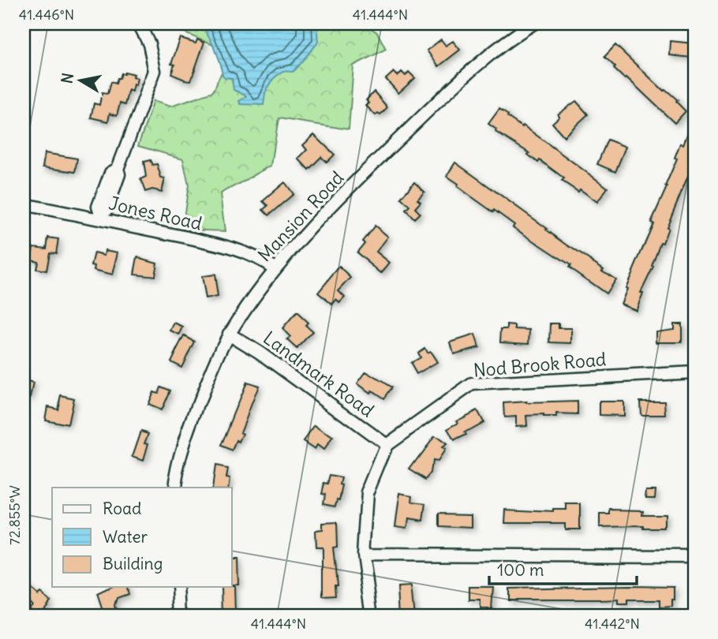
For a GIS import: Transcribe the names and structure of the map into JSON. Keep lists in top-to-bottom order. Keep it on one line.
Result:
{"streets":{"street":["Jones Road","Mansion Road","Nod Brook Road","Landmark Road"]},"crossings":[["Jones Road","Mansion Road"],["Mansion Road","Landmark Road"],["Nod Brook Road","Landmark Road"]],"legend":["Road","Water","Building"],"scale_bar":"100 m","north":"left","coordinates":["41.446°N","41.444°N","72.855°W","41.442°N"]}
